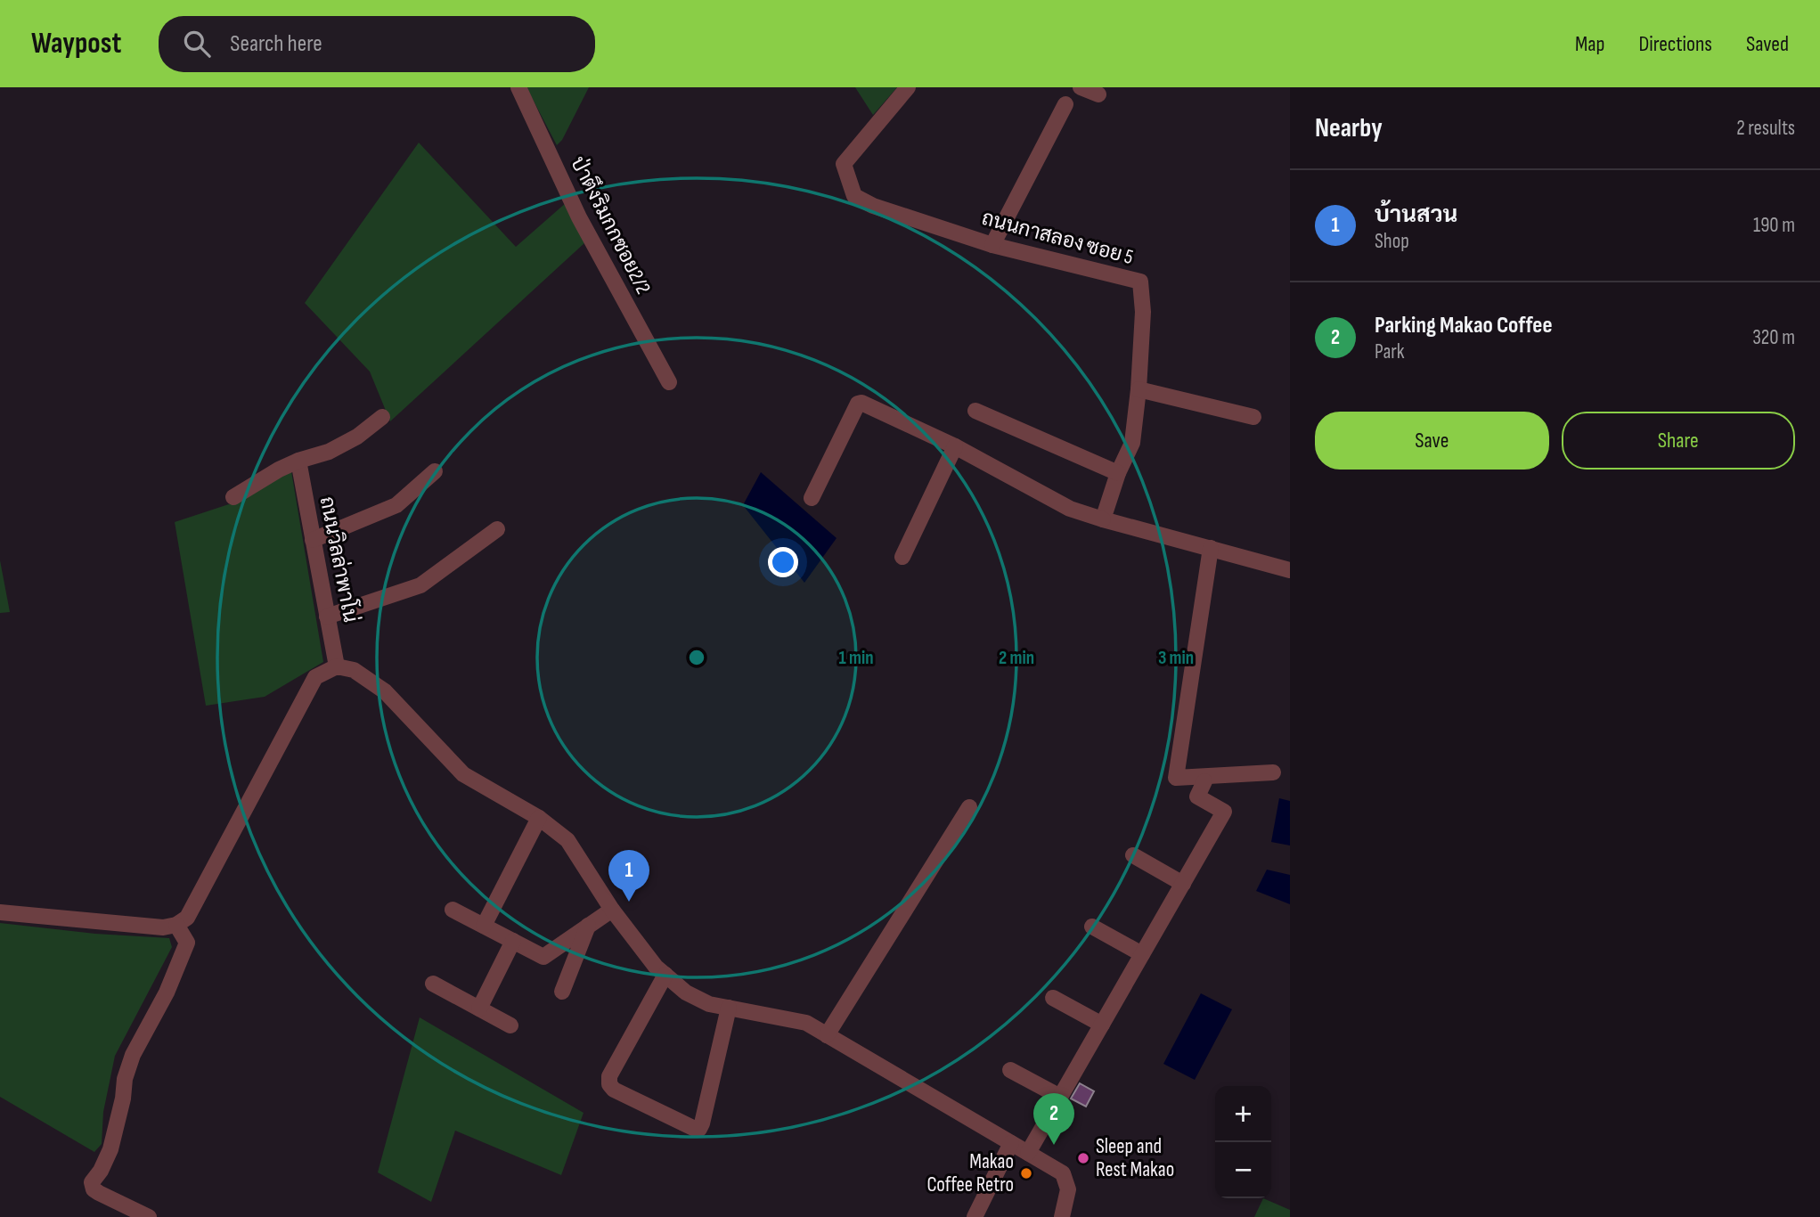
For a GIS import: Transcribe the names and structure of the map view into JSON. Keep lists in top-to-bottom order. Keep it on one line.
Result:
{"streets":{"street":["ป่าตึงริมกกซอย2/2","ถนนกาสลอง ซอย 5","ถนนวิลล่าพาโน่"]},"places":["Sleep and Rest Makao","Makao Coffee Retro"],"page":{"header":"Waypost","search":"Search here","nav":["Map","Directions","Saved"],"heading":["Nearby","2 results"],"list":[{"mark":"1","name":"บ้านสวน","note":"Shop","value":"190 m"},{"mark":"2","name":"Parking Makao Coffee","note":"Park","value":"320 m"}],"buttons":["Save","Share"],"pins":["1","2"],"map_buttons":["+","−"]},"rings":["1 min","2 min","3 min"]}
